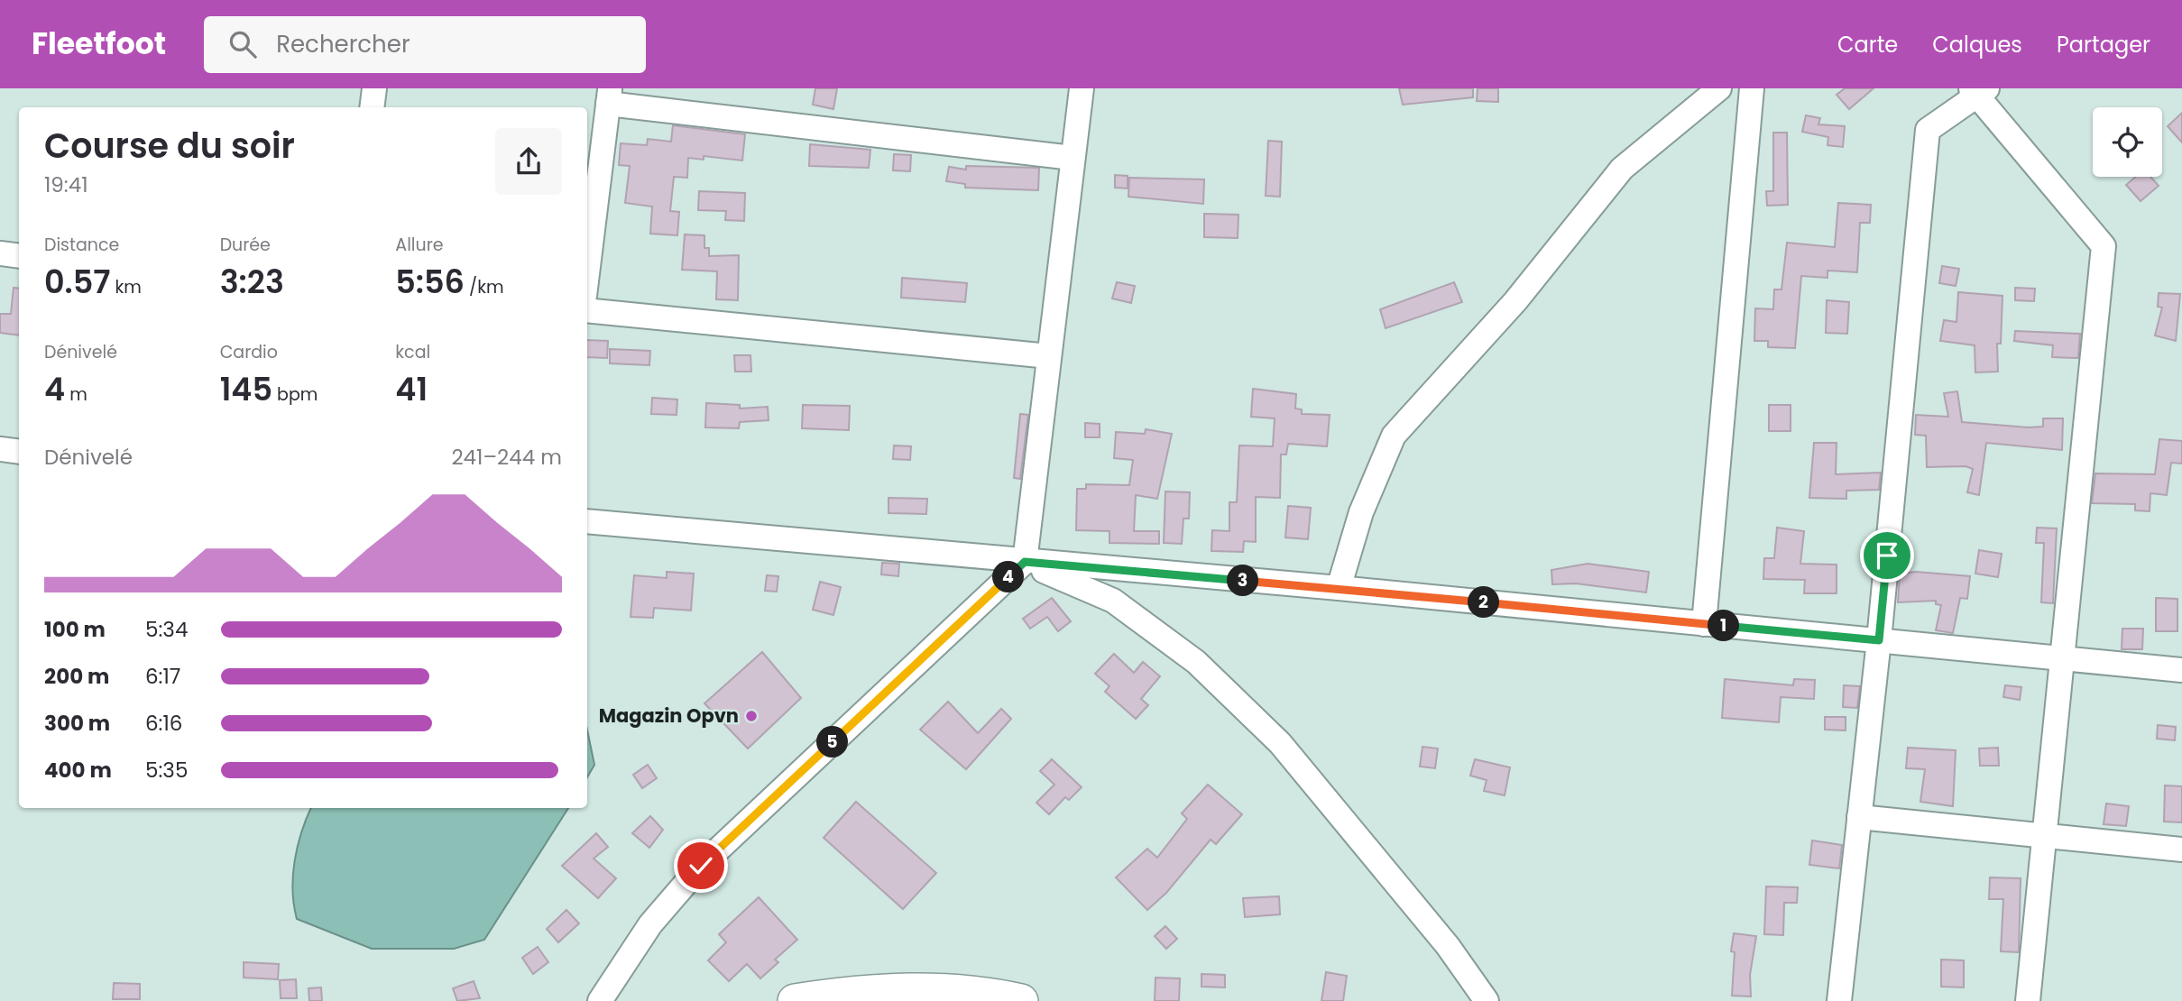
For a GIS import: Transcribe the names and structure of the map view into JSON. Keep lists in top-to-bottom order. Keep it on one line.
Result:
{"places":["Magazin Opvn"],"page":{"header":"Fleetfoot","search":"Rechercher","nav":["Carte","Calques","Partager"],"heading":["Course du soir","19:41"],"stats":[["Distance","0.57 km"],["Durée","3:23"],["Allure","5:56 /km"],["Dénivelé","4 m"],["Cardio","145 bpm"],["kcal","41"]],"chart":["Dénivelé","241–244 m"],"pins":["4","3","2","1","5"],"list":[{"name":"100 m","note":"5:34"},{"name":"200 m","note":"6:17"},{"name":"300 m","note":"6:16"},{"name":"400 m","note":"5:35"}]}}
